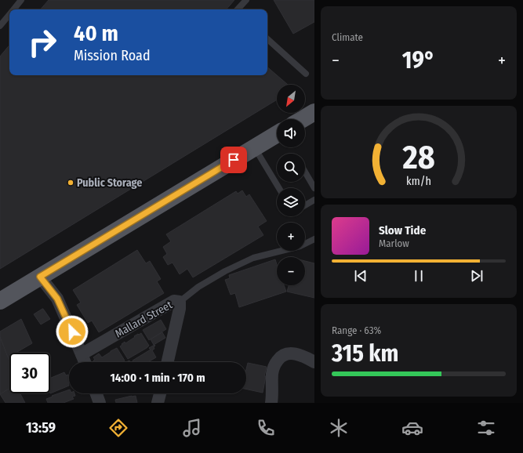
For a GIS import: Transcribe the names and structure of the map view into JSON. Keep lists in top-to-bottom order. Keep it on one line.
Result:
{"streets":{"street":["Mallard Street"]},"places":["Public Storage"],"north":"bottom left","page":{"tile":["Climate",["Range · 63%","315 km"]],"turn":["40 m","Mission Road"],"heat":["−","19°","+"],"map_buttons":["+","−"],"song":["Slow Tide","Marlow"],"limit":"30","trip":"14:00 · 1 min · 170 m","tabs":"13:59","gauge":["28","km/h"]}}
